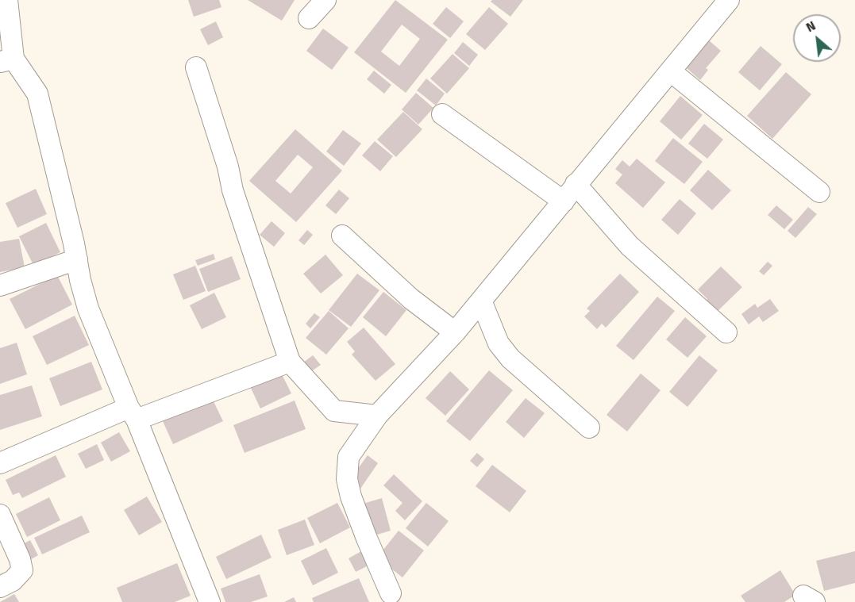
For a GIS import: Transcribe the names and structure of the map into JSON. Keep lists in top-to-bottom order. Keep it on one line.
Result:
{"north":"top left"}
